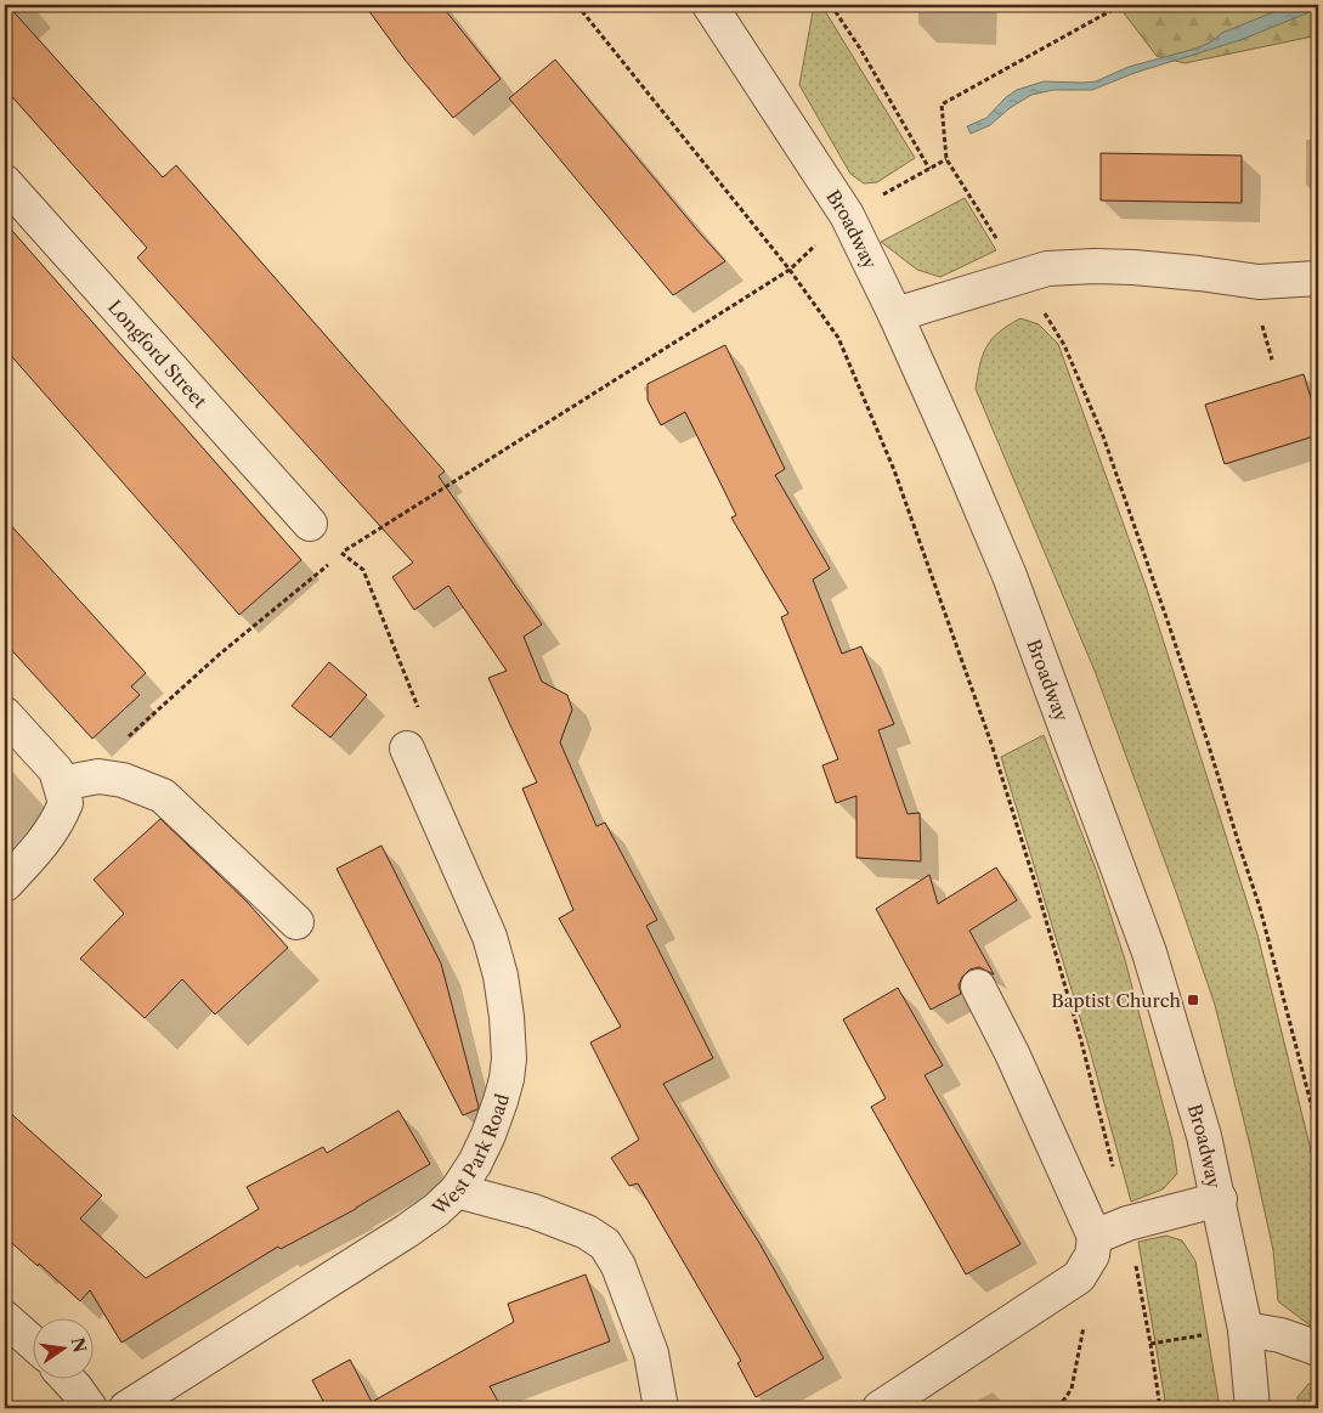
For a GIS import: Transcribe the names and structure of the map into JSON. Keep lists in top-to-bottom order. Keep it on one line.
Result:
{"streets":{"street":["Broadway","Longford Street","West Park Road"]},"places":{"transit":["Baptist Church"]},"north":"right"}
